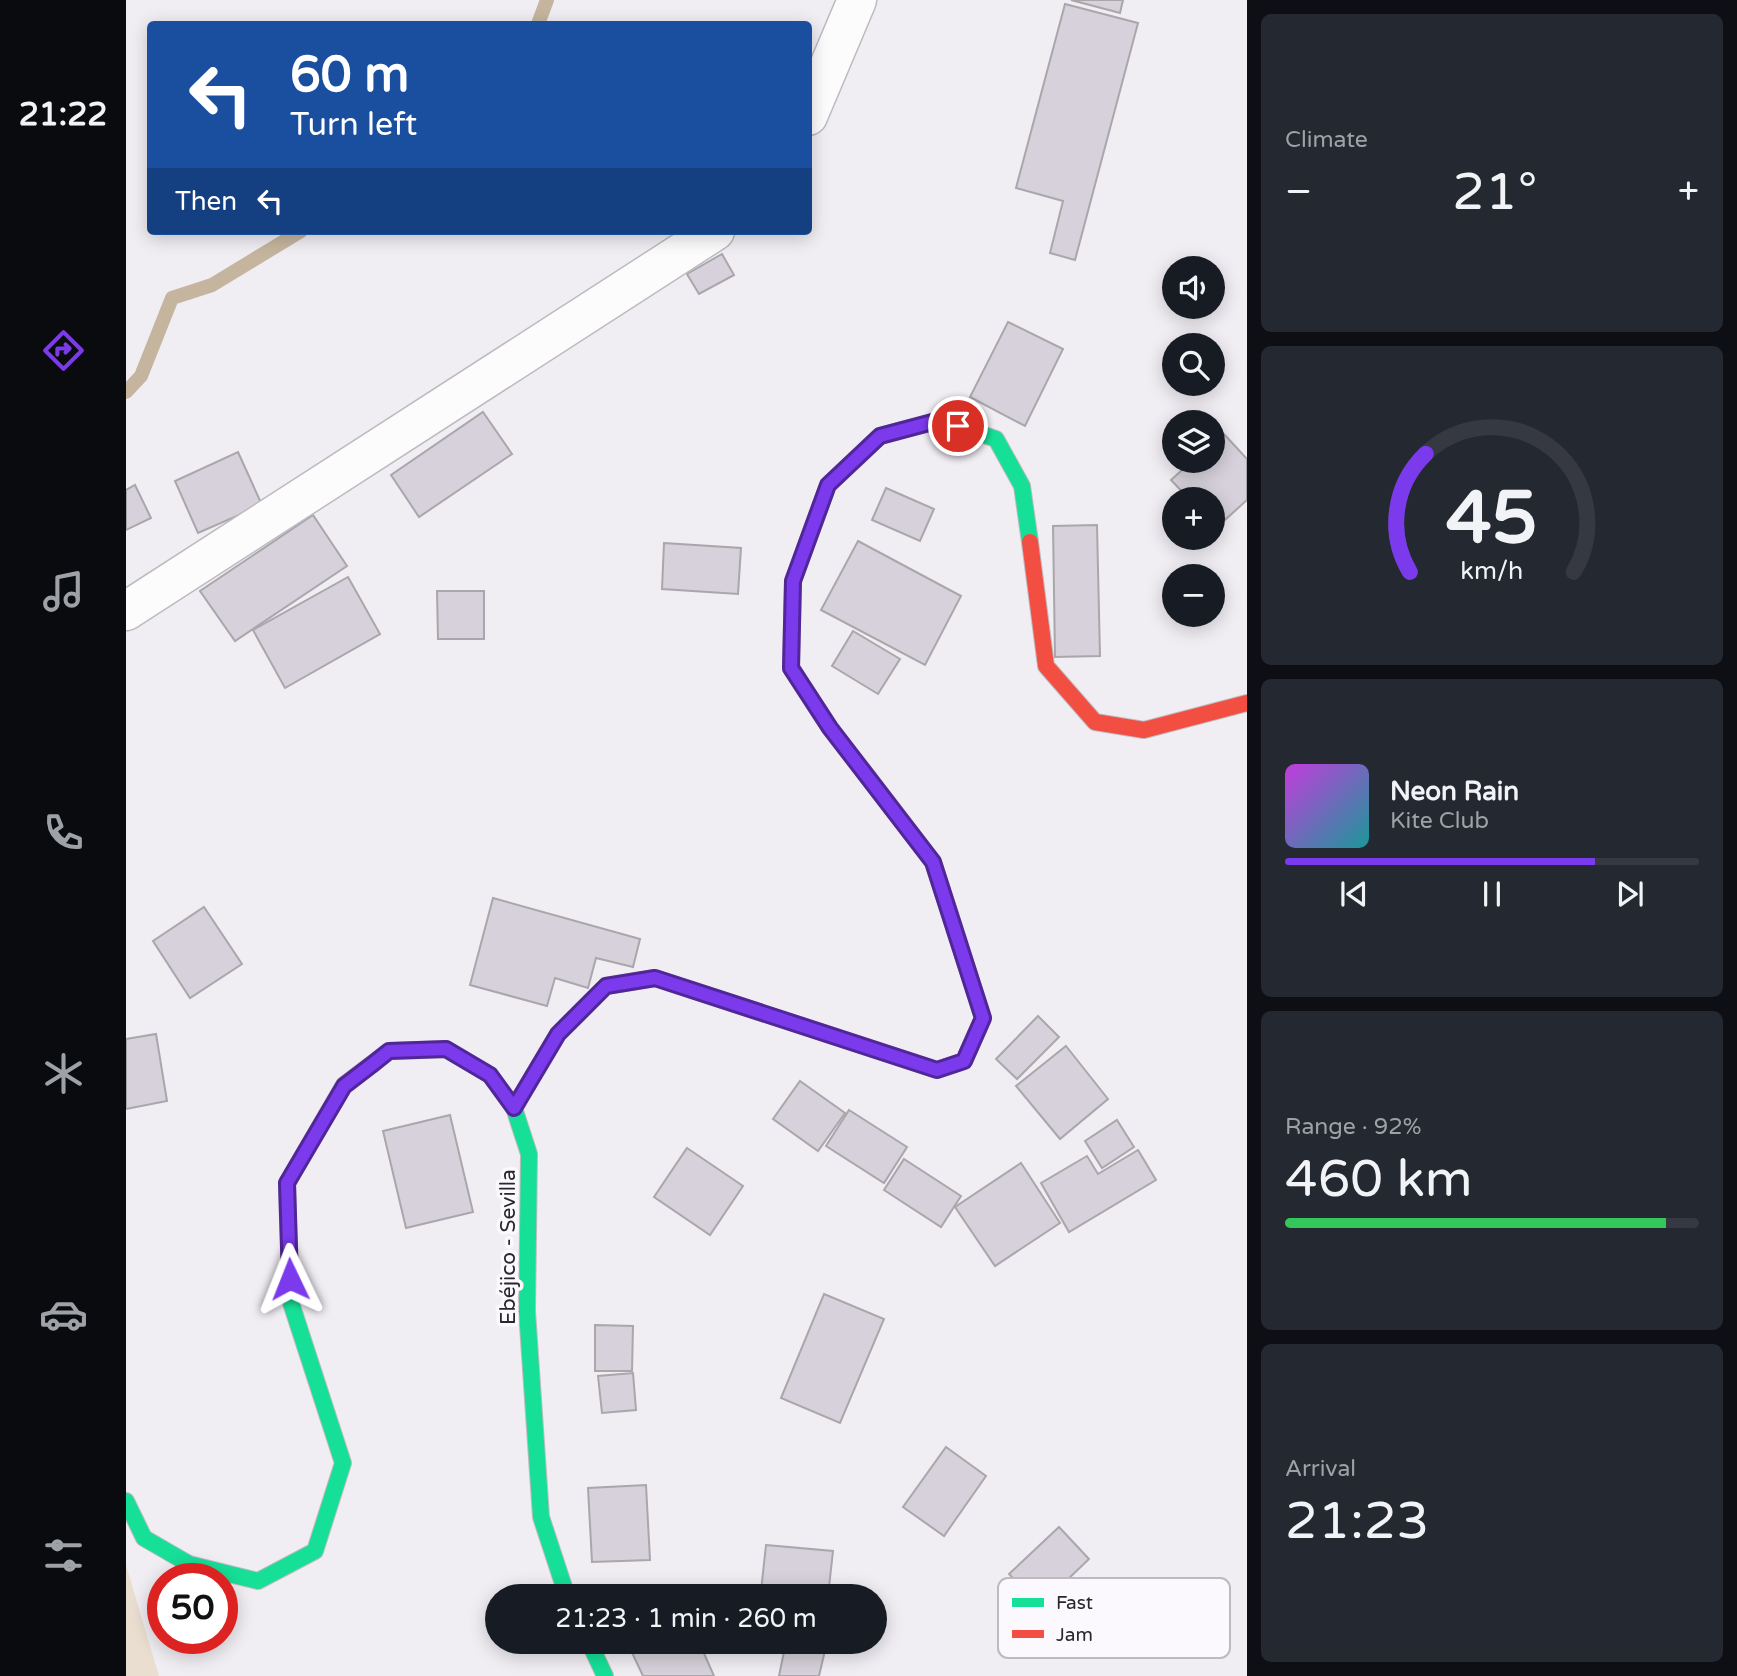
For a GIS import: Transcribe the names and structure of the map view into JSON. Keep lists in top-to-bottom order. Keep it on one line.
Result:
{"streets":{"street":["Ebéjico - Sevilla"]},"legend":["Fast","Jam"],"page":{"tabs":"21:22","tile":["Climate",["Range · 92%","460 km"],["Arrival","21:23"]],"turn":["60 m","Turn left"],"heat":["−","21°","+"],"then":"Then","map_buttons":["+","−"],"song":["Neon Rain","Kite Club"],"limit":"50","trip":"21:23 · 1 min · 260 m","gauge":["45","km/h"]}}
